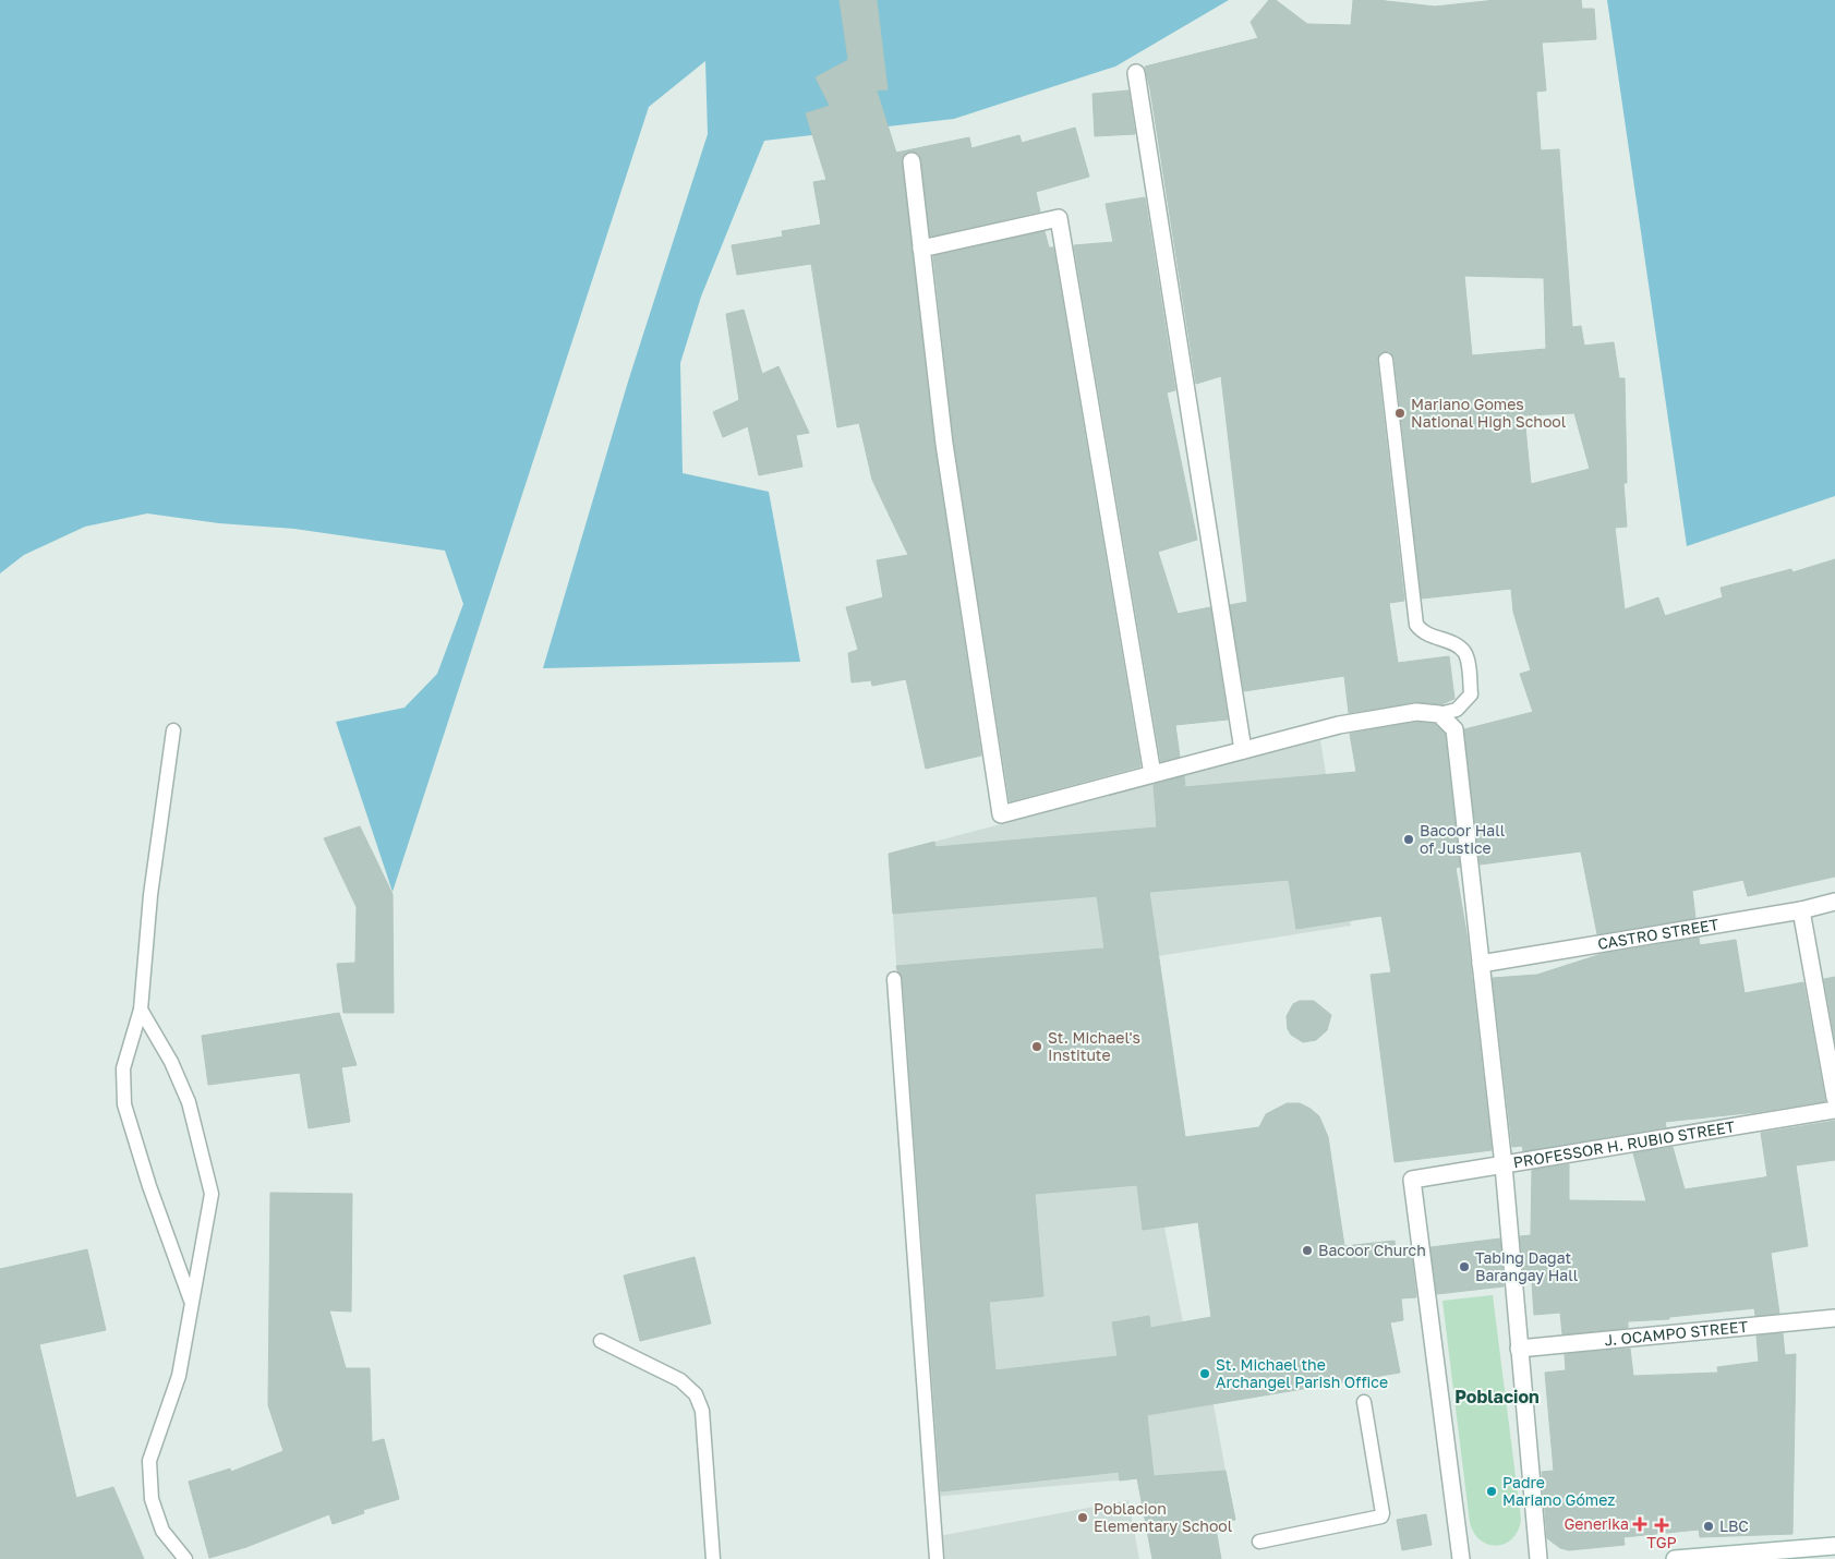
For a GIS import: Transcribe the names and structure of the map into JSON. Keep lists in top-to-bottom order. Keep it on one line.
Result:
{"streets":{"street":["CASTRO STREET","PROFESSOR H. RUBIO STREET","J. OCAMPO STREET"]},"districts":["Poblacion"],"places":{"other":["Mariano Gomes National High School","Bacoor Hall of Justice","St. Michael's Institute","Bacoor Church","Tabing Dagat Barangay Hall","St. Michael the Archangel Parish Office","Padre Mariano Gómez","Poblacion Elementary School","LBC"],"health":["Generika","TGP"]}}
